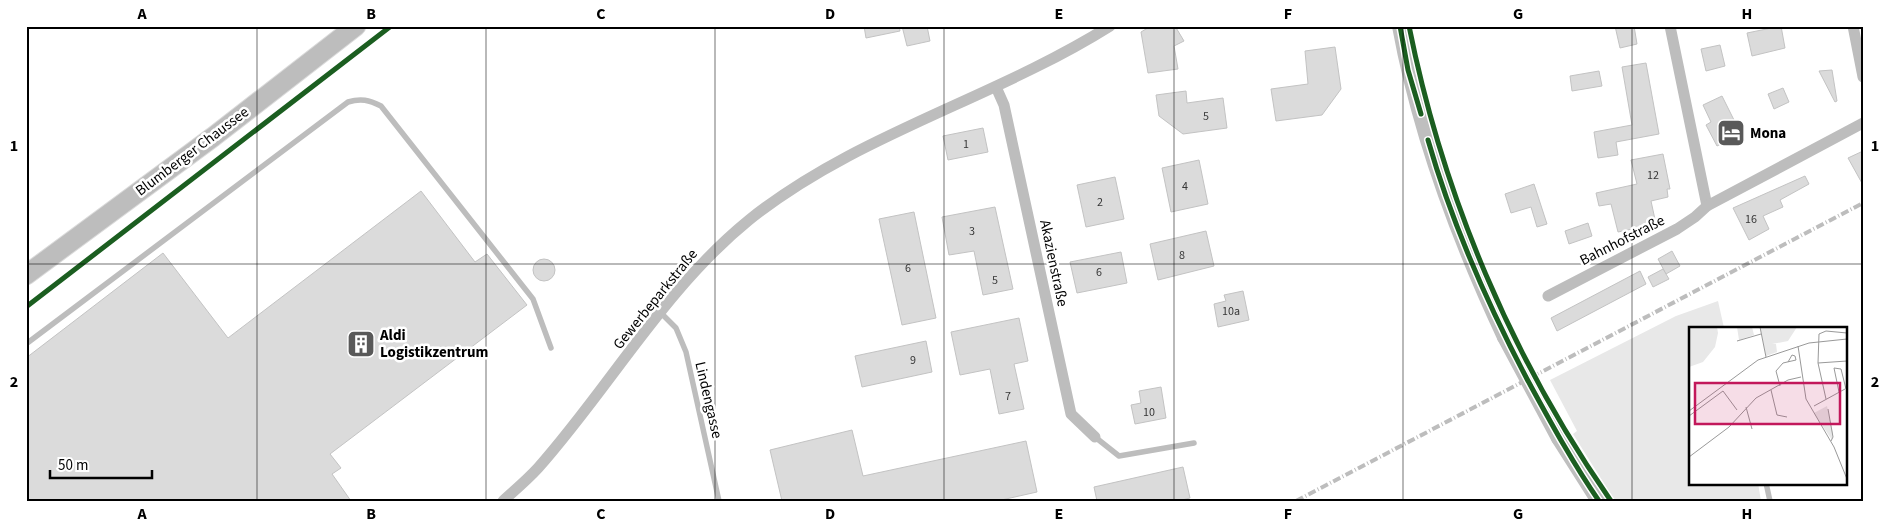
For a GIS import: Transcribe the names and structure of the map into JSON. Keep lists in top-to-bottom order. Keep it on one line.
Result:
{"streets":{"main road":["Blumberger Chaussee"],"street":["Bahnhofstraße","Akazienstraße","Gewerbeparkstraße"],"lane":["Lindengasse"]},"crossings":[["Akazienstraße","Gewerbeparkstraße"],["Gewerbeparkstraße","Lindengasse"]],"places":{"hotel":["Mona"],"building":["Aldi Logistikzentrum"]},"house_numbers":["5","1","12","4","2","16","3","8","6","6","5","10a","9","7","10"],"scale_bar":"50 m","grid":{"columns":["A","B","C","D","E","F","G","H"],"rows":["1","2"]}}
